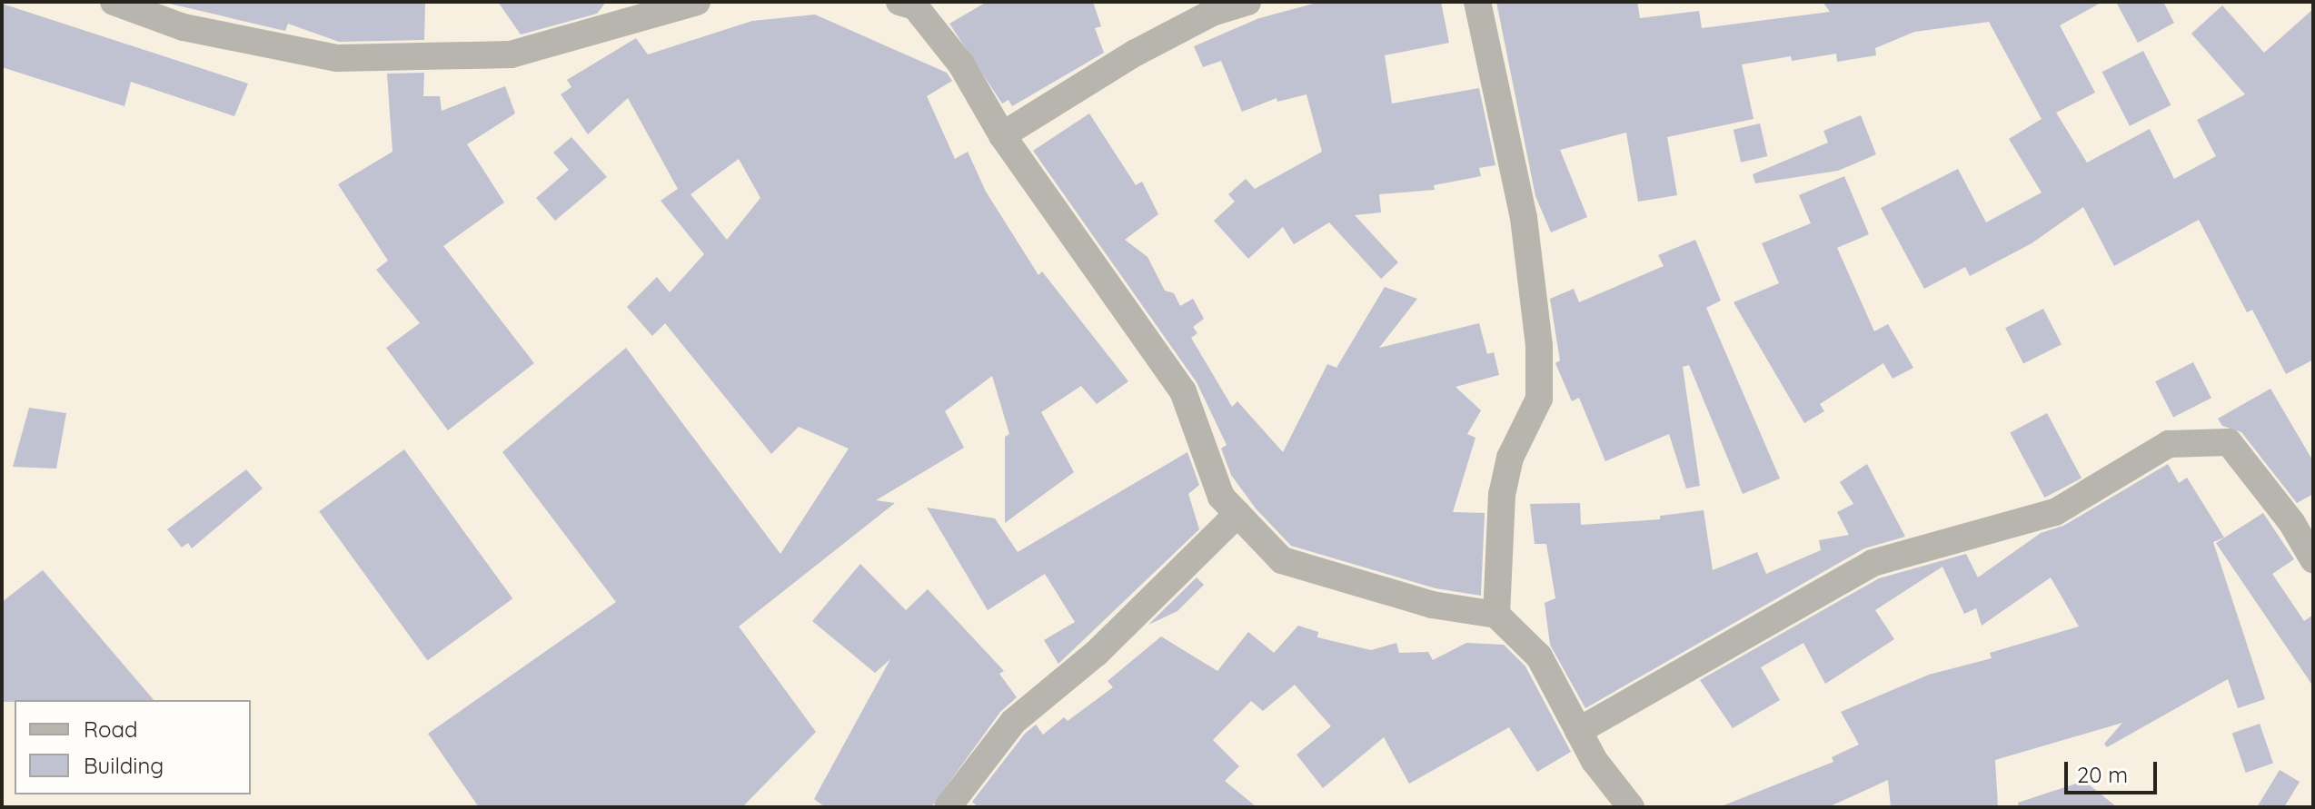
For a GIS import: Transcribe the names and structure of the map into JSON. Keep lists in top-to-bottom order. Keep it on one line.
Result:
{"legend":["Road","Building"],"scale_bar":"20 m"}
